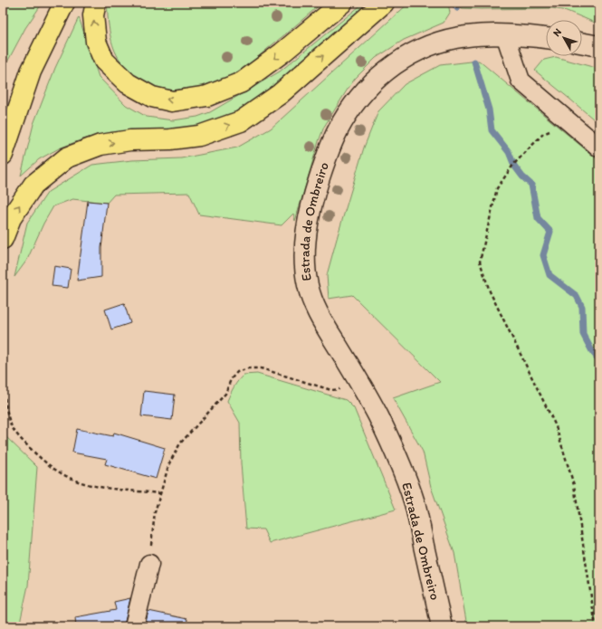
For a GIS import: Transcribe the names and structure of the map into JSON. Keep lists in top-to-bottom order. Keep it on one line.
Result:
{"streets":{"street":["Estrada de Ombreiro"]},"north":"top left"}
